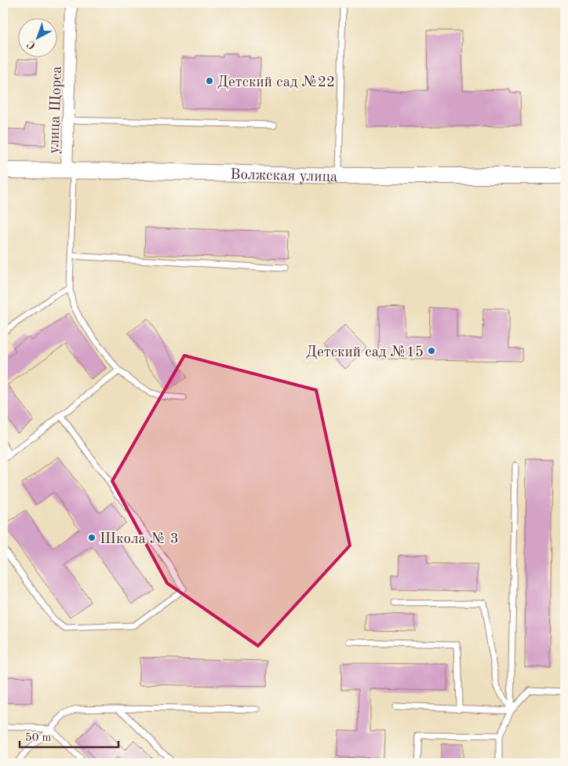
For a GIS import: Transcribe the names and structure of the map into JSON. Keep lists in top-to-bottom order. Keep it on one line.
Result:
{"streets":{"street":["улица Щорса","Волжская улица"]},"crossings":[["улица Щорса","Волжская улица"]],"places":["Детский сад №22","Детский сад №15","Школа № 3"],"scale_bar":"50 m","north":"bottom left"}
